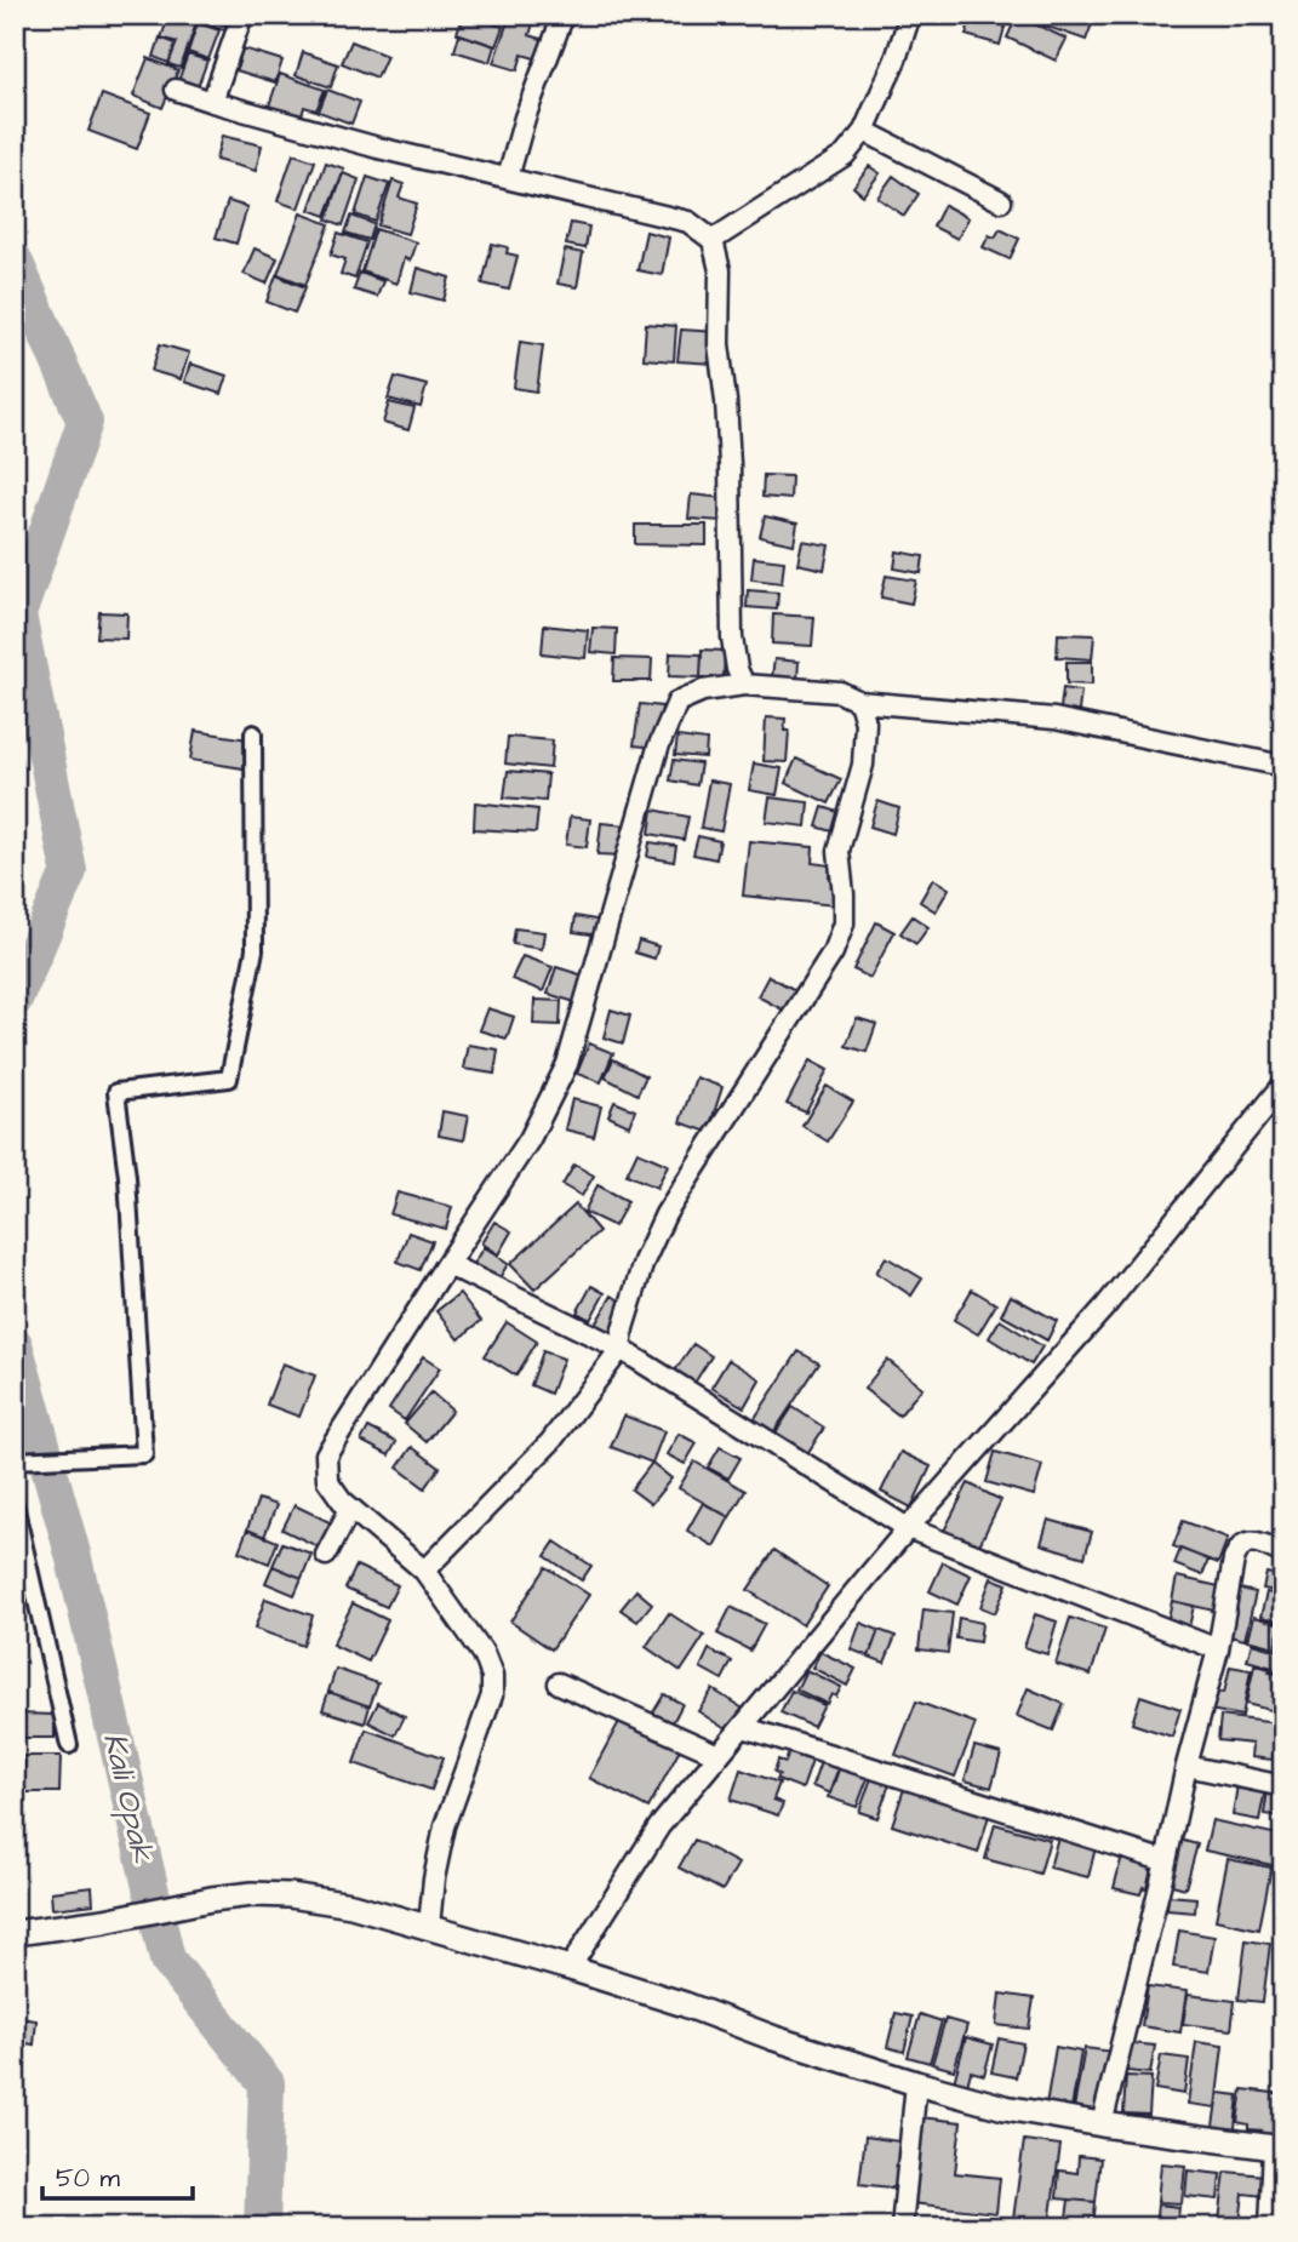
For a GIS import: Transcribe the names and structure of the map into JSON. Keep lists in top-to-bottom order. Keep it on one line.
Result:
{"water":["Kali Opak"],"scale_bar":"50 m"}
